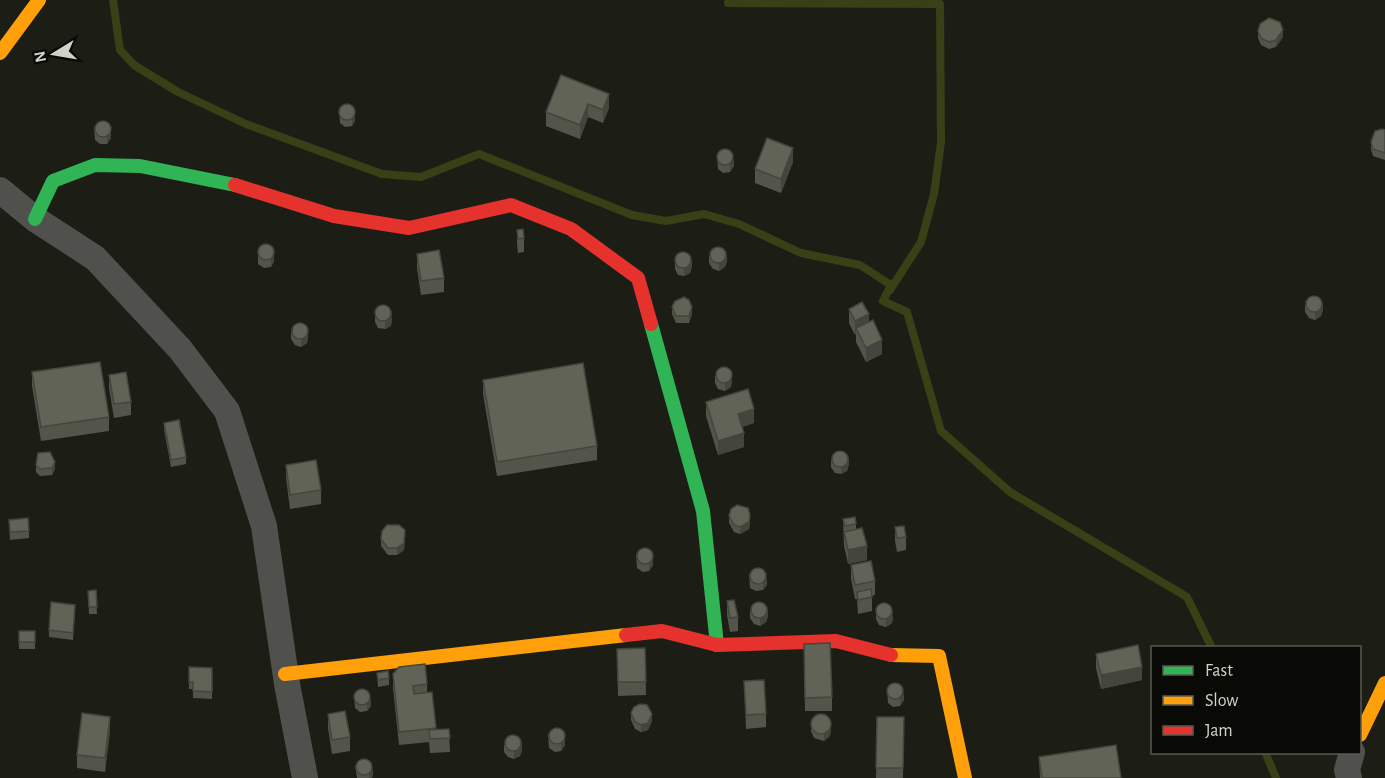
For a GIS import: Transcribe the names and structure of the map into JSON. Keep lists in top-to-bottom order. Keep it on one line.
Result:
{"legend":["Fast","Slow","Jam"],"north":"left"}
